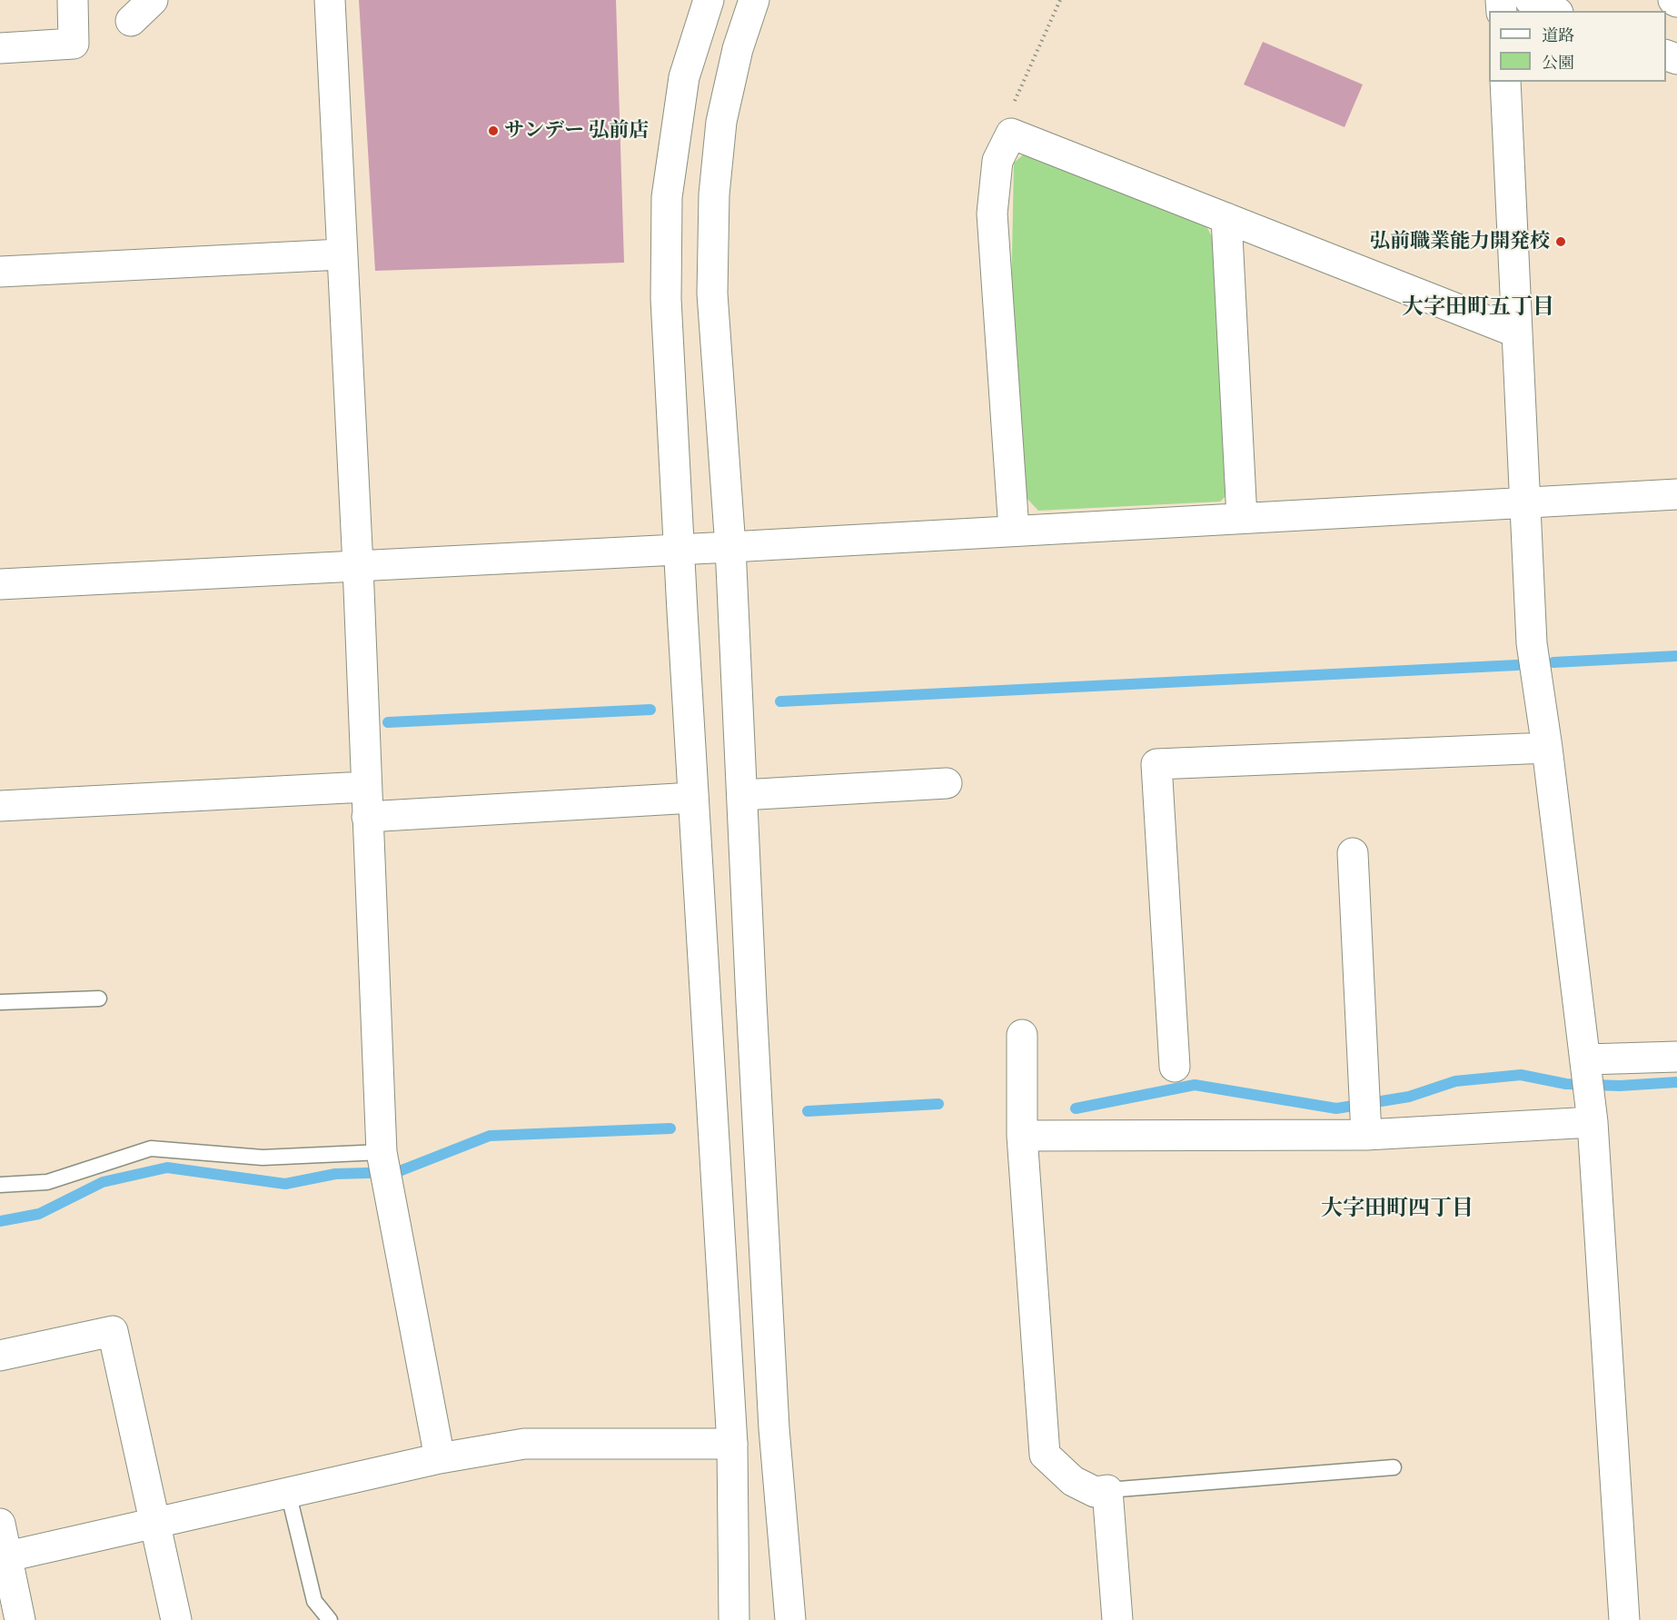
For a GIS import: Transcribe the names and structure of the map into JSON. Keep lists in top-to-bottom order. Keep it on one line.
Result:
{"districts":["大字田町五丁目","大字田町四丁目"],"places":["サンデー 弘前店","弘前職業能力開発校"],"legend":["道路","公園"]}
